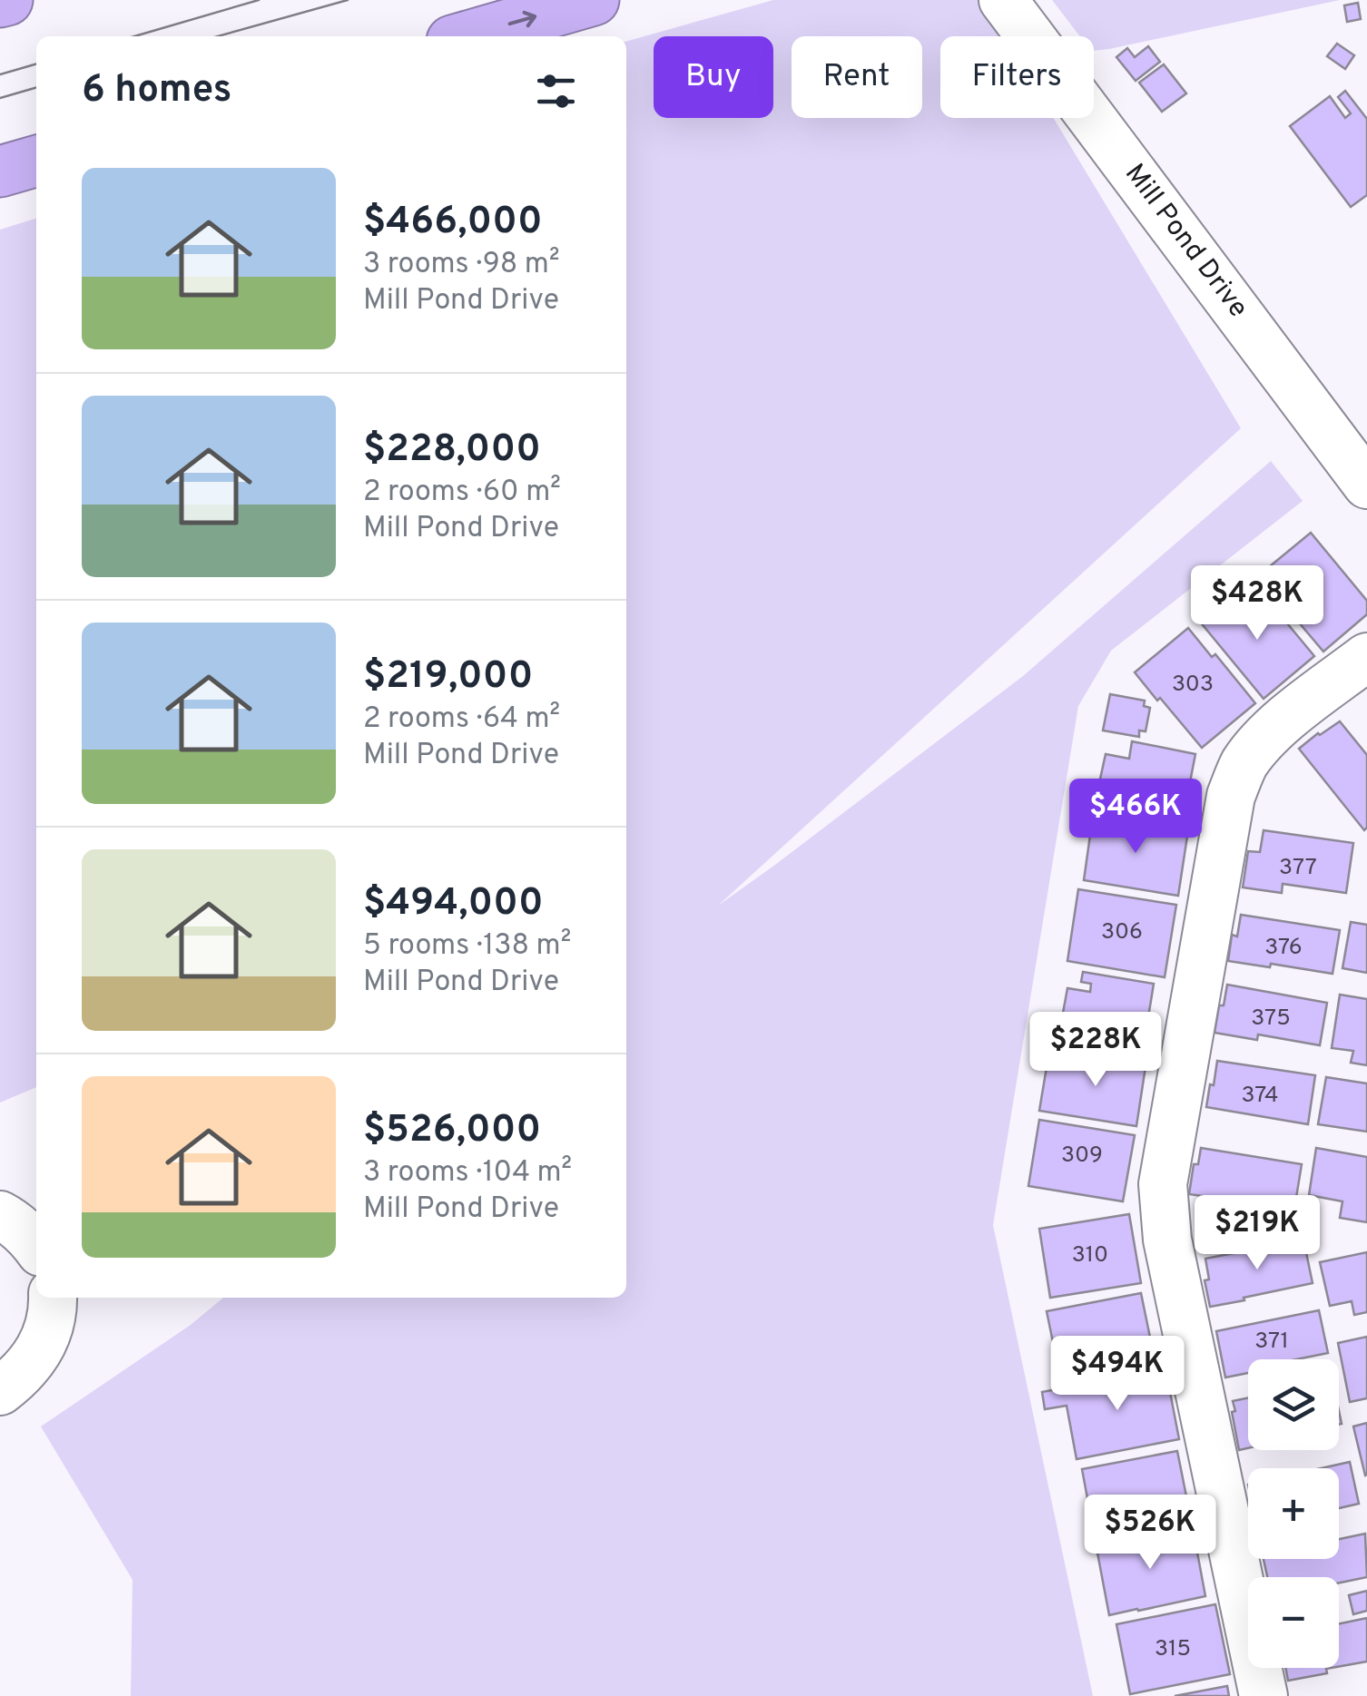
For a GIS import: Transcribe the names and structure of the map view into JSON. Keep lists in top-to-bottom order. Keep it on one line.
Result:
{"streets":{"street":["Mill Pond Drive"]},"house_numbers":["303","377","306","376","375","374","309","310","371","315"],"page":{"chip":["Buy","Rent","Filters"],"heading":"6 homes","list":[{"name":"$466,000","note":"3 rooms · 98 m² · Mill Pond Drive"},{"name":"$228,000","note":"2 rooms · 60 m² · Mill Pond Drive"},{"name":"$219,000","note":"2 rooms · 64 m² · Mill Pond Drive"},{"name":"$494,000","note":"5 rooms · 138 m² · Mill Pond Drive"},{"name":"$526,000","note":"3 rooms · 104 m² · Mill Pond Drive"}],"price":["$428K","$466K","$228K","$219K","$494K","$526K"],"map_buttons":["+","−"]}}
